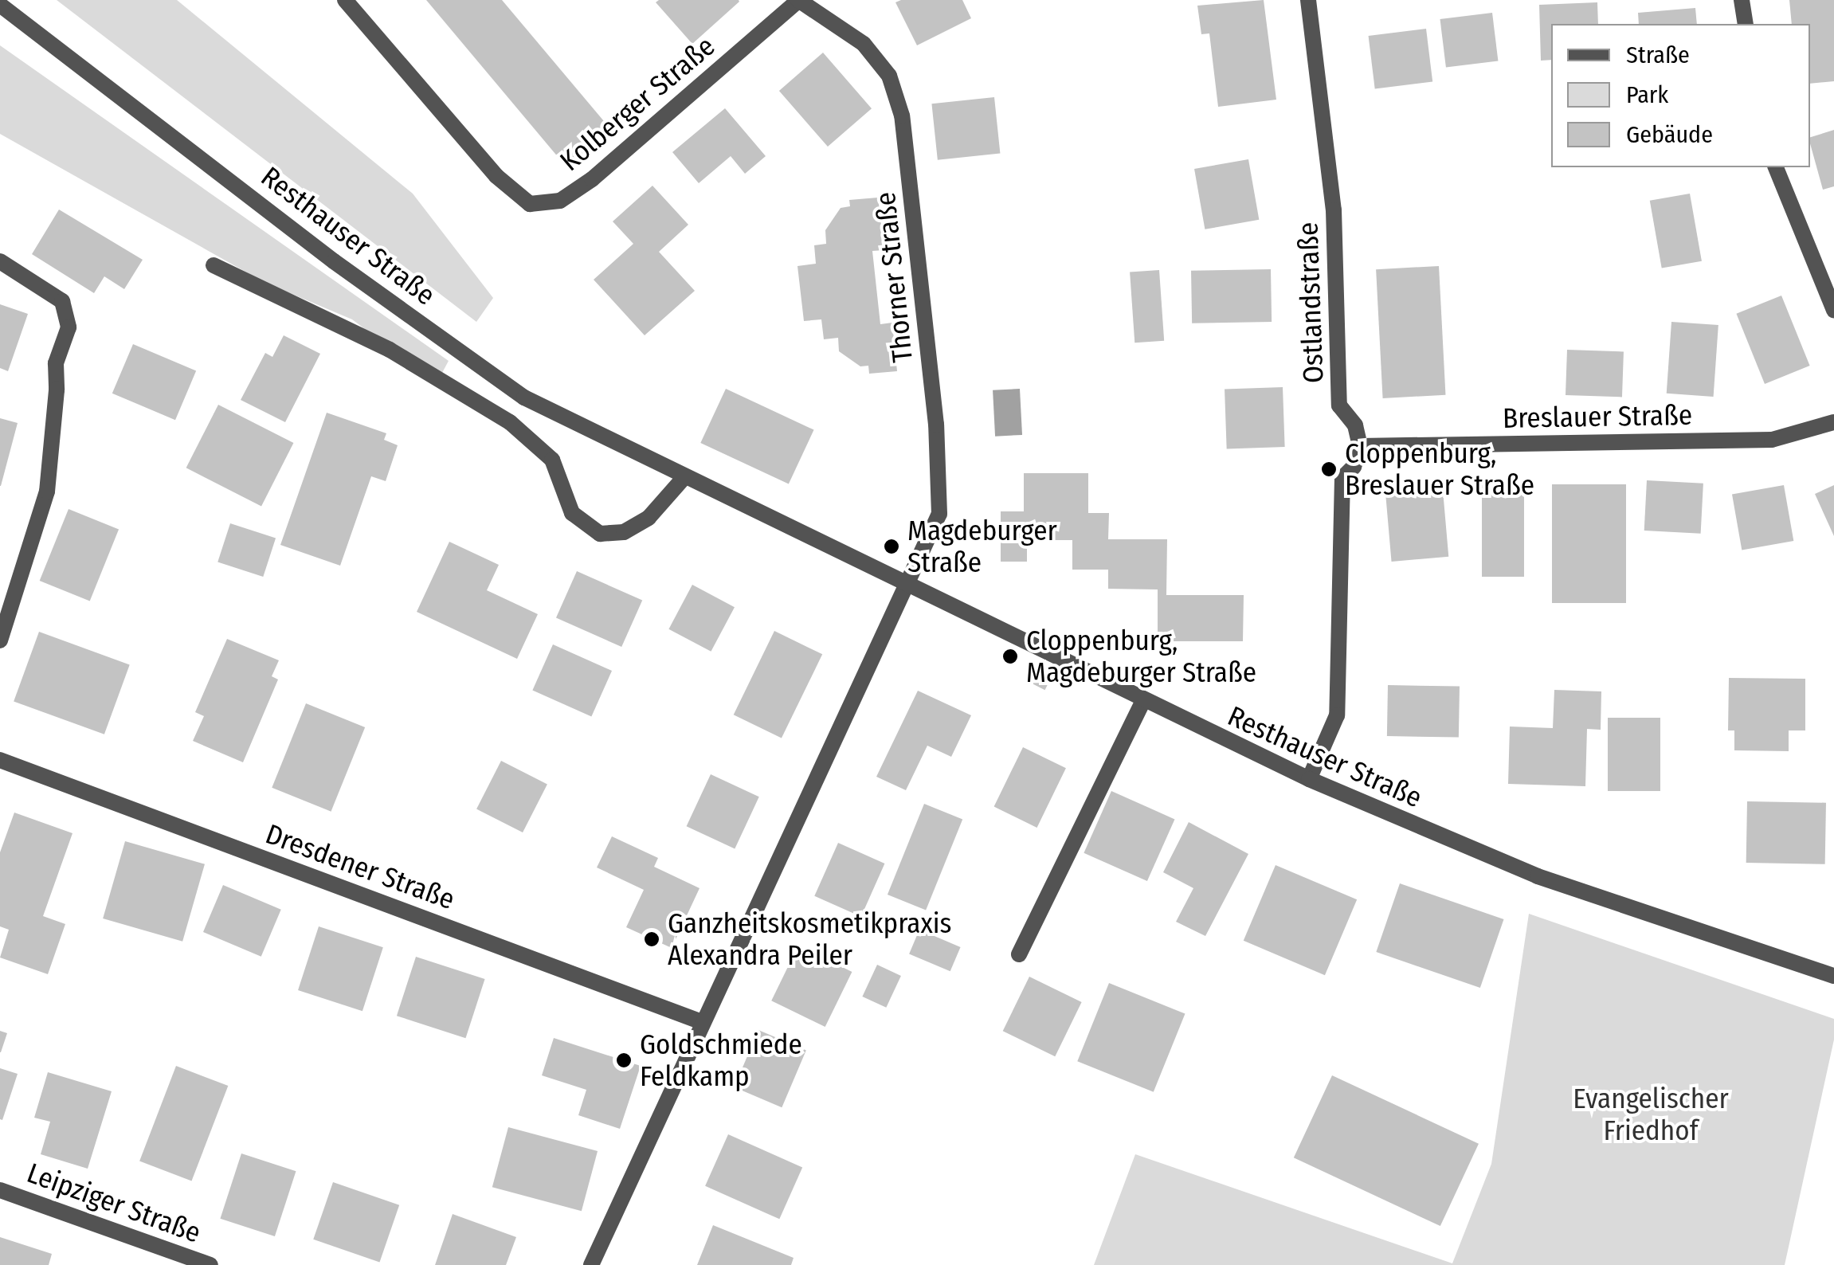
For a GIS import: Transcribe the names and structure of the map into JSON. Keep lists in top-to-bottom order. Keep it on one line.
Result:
{"streets":{"street":["Kolberger Straße","Resthauser Straße","Thorner Straße","Ostlandstraße","Breslauer Straße","Dresdener Straße","Leipziger Straße"]},"crossings":[["Kolberger Straße","Thorner Straße"],["Resthauser Straße","Thorner Straße"],["Ostlandstraße","Breslauer Straße"]],"parks":["Evangelischer Friedhof"],"places":["Cloppenburg, Breslauer Straße","Magdeburger Straße","Cloppenburg, Magdeburger Straße","Ganzheitskosmetikpraxis Alexandra Peiler","Goldschmiede Feldkamp"],"legend":["Straße","Park","Gebäude"]}
